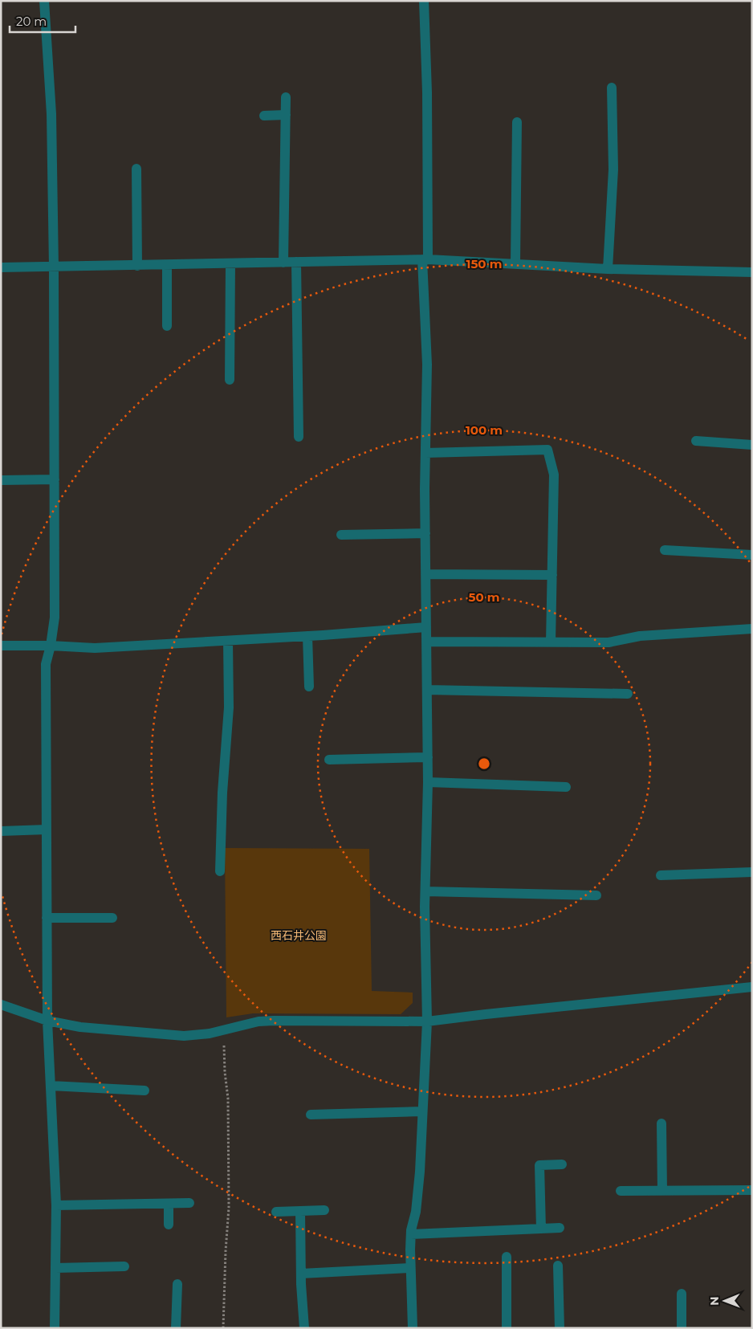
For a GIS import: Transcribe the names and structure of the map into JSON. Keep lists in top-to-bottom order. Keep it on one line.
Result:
{"parks":["西石井公園"],"scale_bar":"20 m","north":"left","rings":["150 m","100 m","50 m"]}
